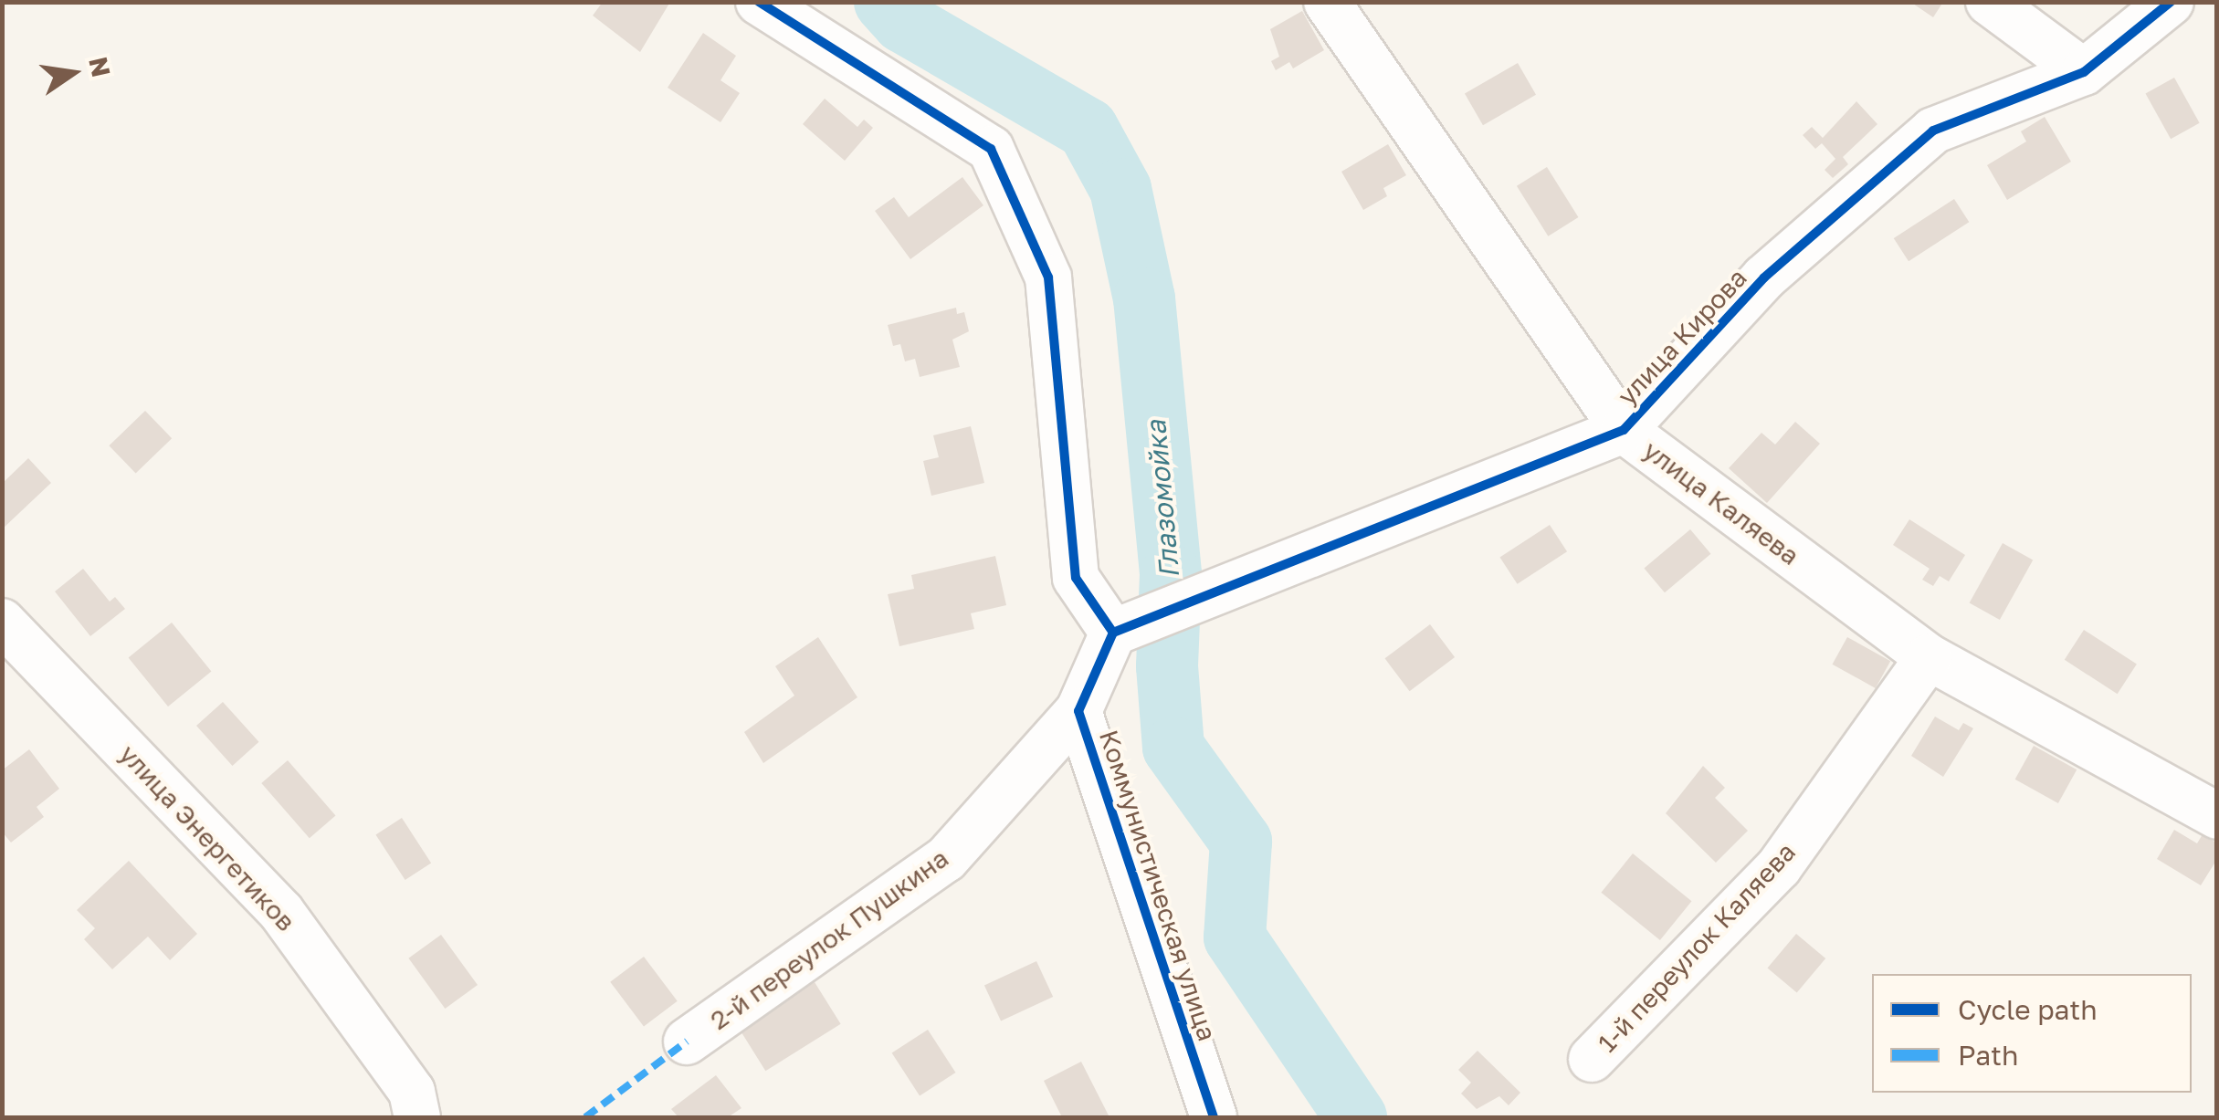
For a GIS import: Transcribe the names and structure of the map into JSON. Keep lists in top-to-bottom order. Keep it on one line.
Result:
{"streets":{"street":["улица Кирова","улица Каляева","улица Энергетиков","Коммунистическая улица","2-й переулок Пушкина","1-й переулок Каляева"]},"crossings":[["улица Кирова","улица Каляева"],["улица Кирова","Коммунистическая улица"],["улица Каляева","1-й переулок Каляева"],["Коммунистическая улица","2-й переулок Пушкина"]],"water":["Глазомойка"],"legend":["Cycle path","Path"],"north":"right"}
